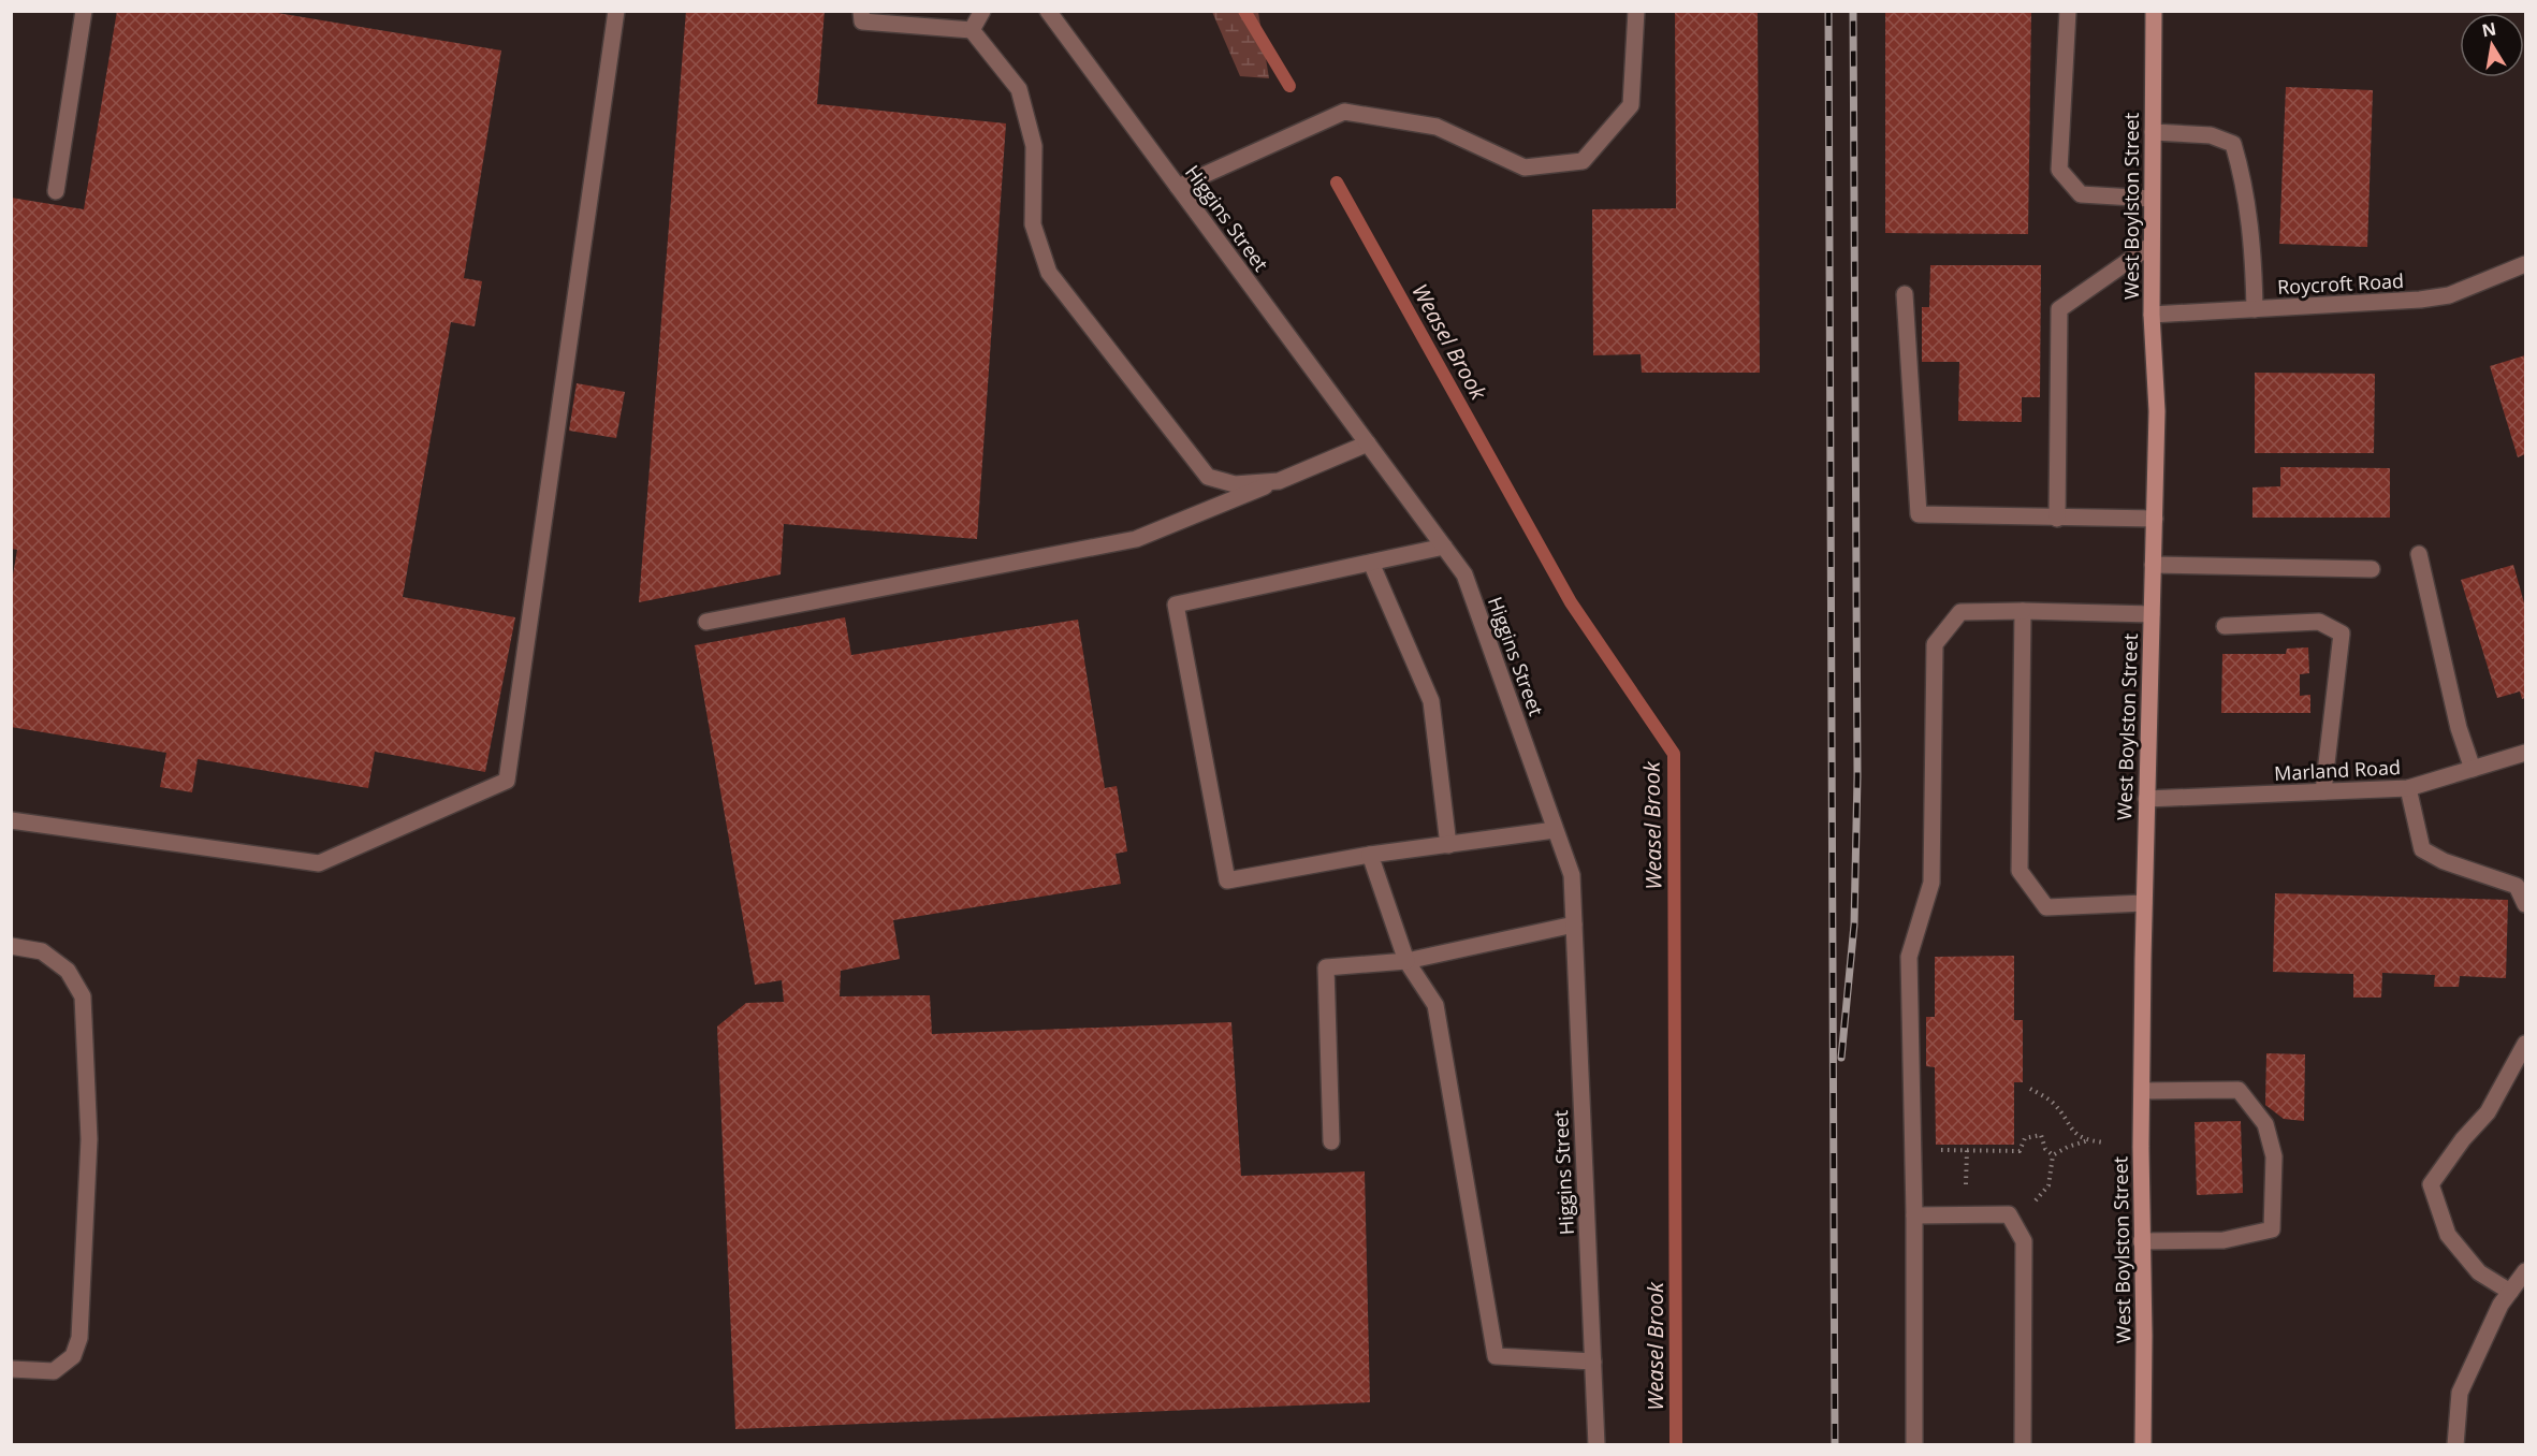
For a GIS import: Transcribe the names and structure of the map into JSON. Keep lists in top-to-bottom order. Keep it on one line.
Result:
{"streets":{"main road":["West Boylston Street"],"street":["Higgins Street","Roycroft Road","Marland Road"]},"crossings":[["West Boylston Street","Roycroft Road"],["West Boylston Street","Marland Road"]],"water":["Weasel Brook"],"north":"top"}
